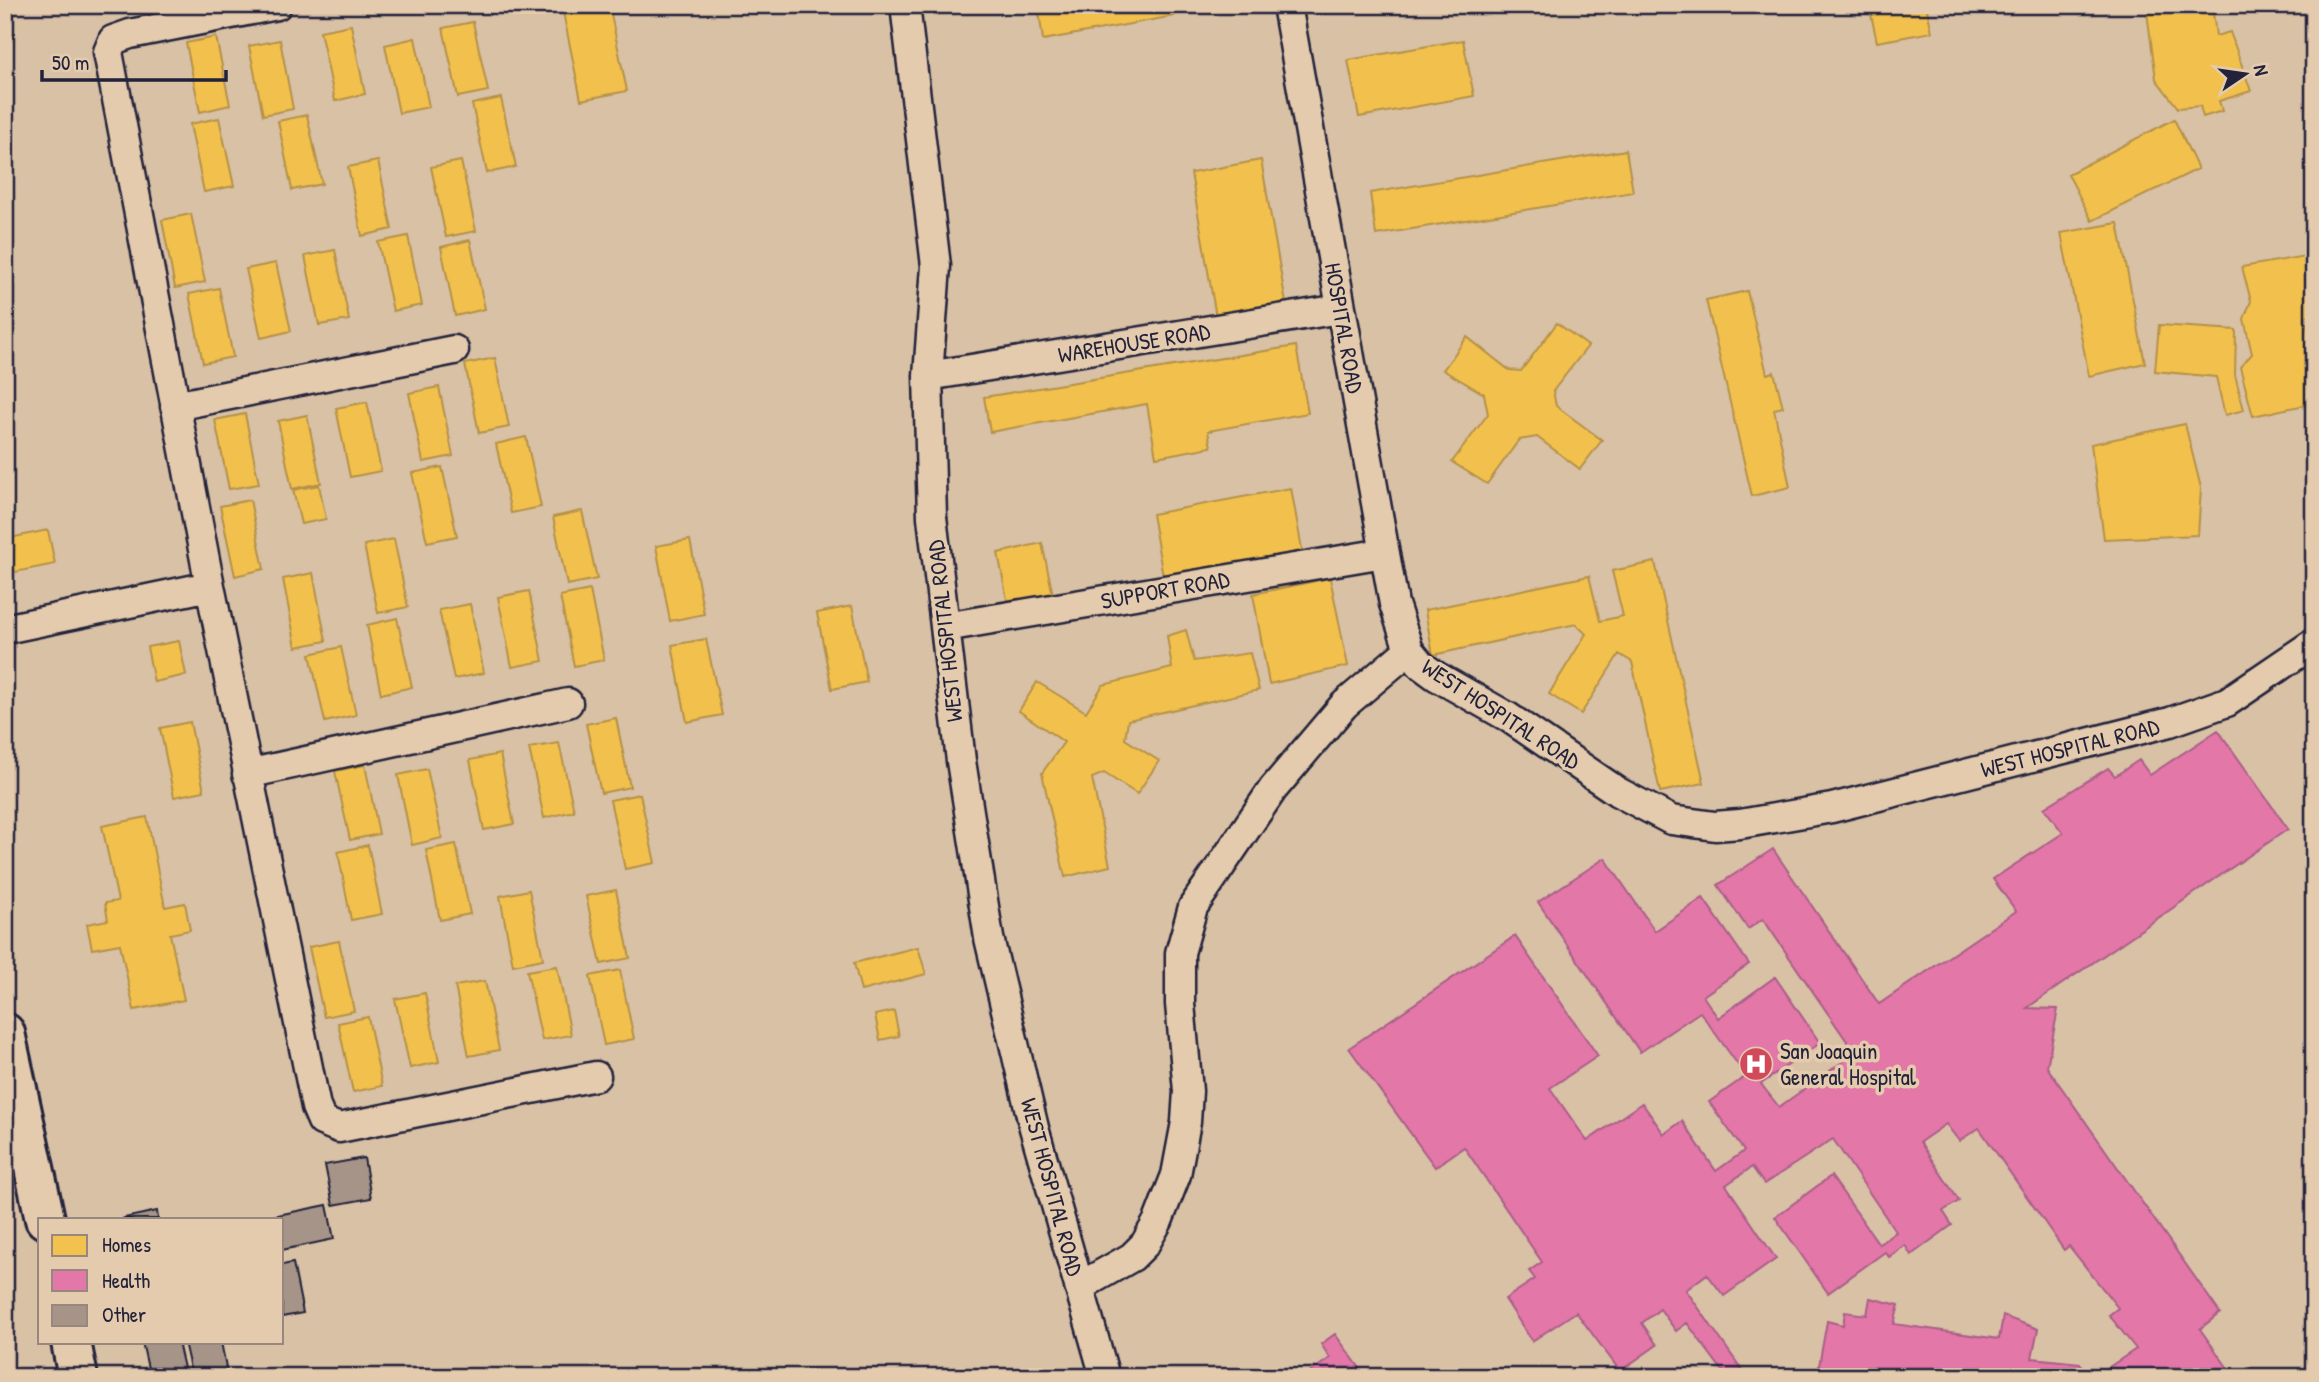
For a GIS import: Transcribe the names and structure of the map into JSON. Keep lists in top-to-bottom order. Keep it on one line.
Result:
{"streets":{"street":["HOSPITAL ROAD","WAREHOUSE ROAD","SUPPORT ROAD","WEST HOSPITAL ROAD"]},"crossings":[["HOSPITAL ROAD","WAREHOUSE ROAD"],["HOSPITAL ROAD","SUPPORT ROAD"],["HOSPITAL ROAD","WEST HOSPITAL ROAD"],["WAREHOUSE ROAD","WEST HOSPITAL ROAD"],["SUPPORT ROAD","WEST HOSPITAL ROAD"]],"places":{"hospital":["San Joaquin General Hospital"]},"legend":["Homes","Health","Other"],"scale_bar":"50 m","north":"right"}
